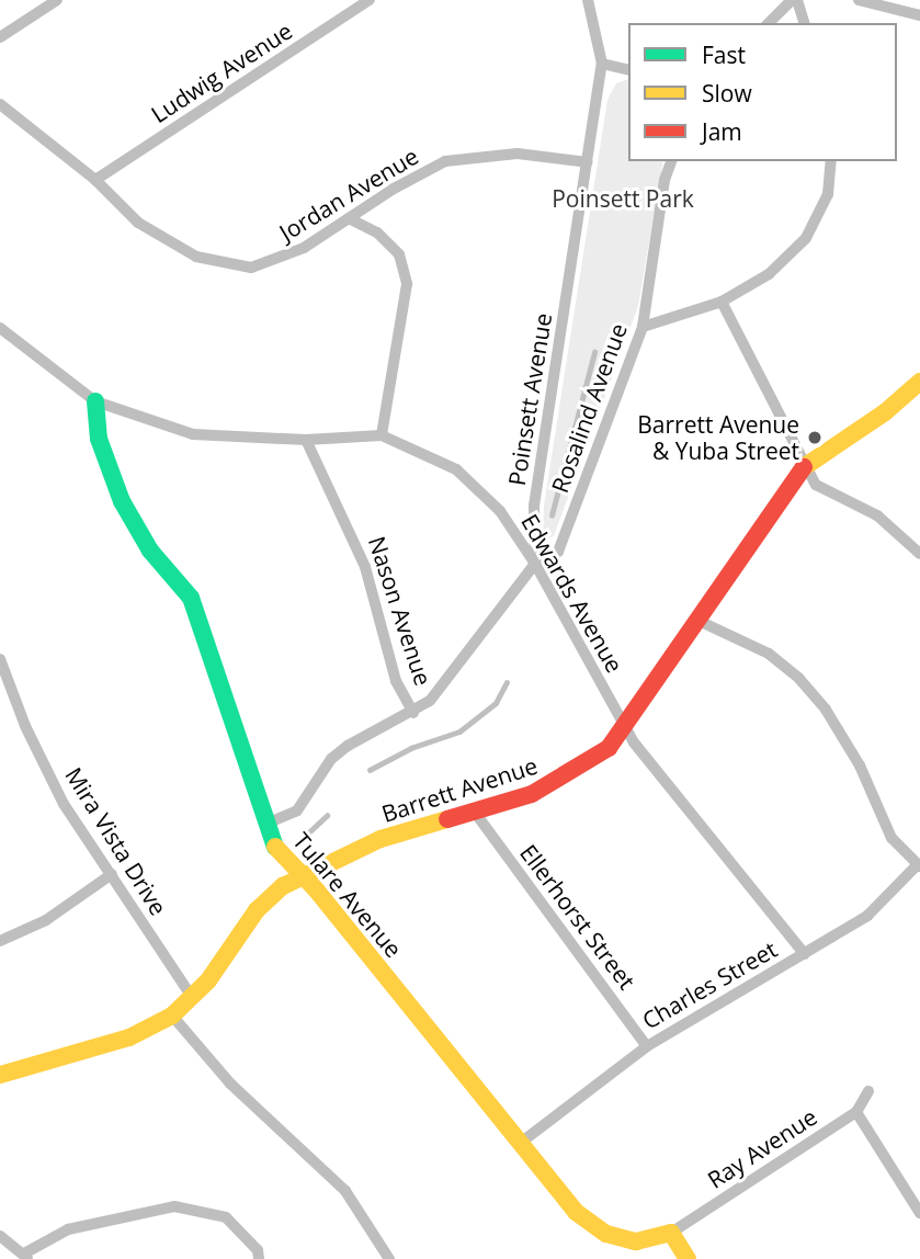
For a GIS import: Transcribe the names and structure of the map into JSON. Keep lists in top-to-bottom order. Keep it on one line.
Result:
{"streets":{"street":["Ludwig Avenue","Jordan Avenue","Poinsett Avenue","Rosalind Avenue","Edwards Avenue","Nason Avenue","Barrett Avenue","Mira Vista Drive","Tulare Avenue","Ellerhorst Street","Charles Street","Ray Avenue"]},"crossings":[["Ludwig Avenue","Jordan Avenue"],["Jordan Avenue","Poinsett Avenue"],["Poinsett Avenue","Rosalind Avenue"],["Poinsett Avenue","Edwards Avenue"],["Rosalind Avenue","Edwards Avenue"],["Edwards Avenue","Nason Avenue"],["Edwards Avenue","Barrett Avenue"],["Edwards Avenue","Tulare Avenue"],["Edwards Avenue","Charles Street"],["Barrett Avenue","Mira Vista Drive"],["Barrett Avenue","Tulare Avenue"],["Barrett Avenue","Ellerhorst Street"],["Tulare Avenue","Charles Street"],["Tulare Avenue","Ray Avenue"],["Ellerhorst Street","Charles Street"]],"parks":["Poinsett Park"],"places":["Barrett Avenue & Yuba Street"],"legend":["Fast","Slow","Jam"]}
